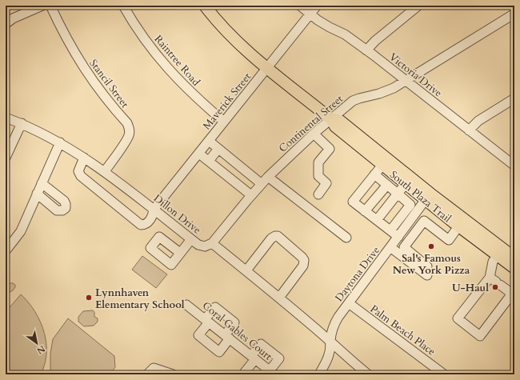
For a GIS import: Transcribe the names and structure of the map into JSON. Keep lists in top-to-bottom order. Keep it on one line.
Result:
{"streets":{"main road":["South Plaza Trail"],"street":["Raintree Road","Victoria Drive","Stancil Street","Maverick Street","Continental Street","Dillon Drive","Daytona Drive","Palm Beach Place","Coral Gables Court"]},"crossings":[["Raintree Road","Maverick Street"],["Victoria Drive","Maverick Street"],["Victoria Drive","Continental Street"],["Stancil Street","Dillon Drive"],["Maverick Street","South Plaza Trail"],["Maverick Street","Dillon Drive"],["Continental Street","South Plaza Trail"],["Continental Street","Dillon Drive"],["South Plaza Trail","Daytona Drive"],["Daytona Drive","Palm Beach Place"]],"places":["Sal's Famous New York Pizza","U-Haul","Lynnhaven Elementary School"],"north":"bottom right"}
